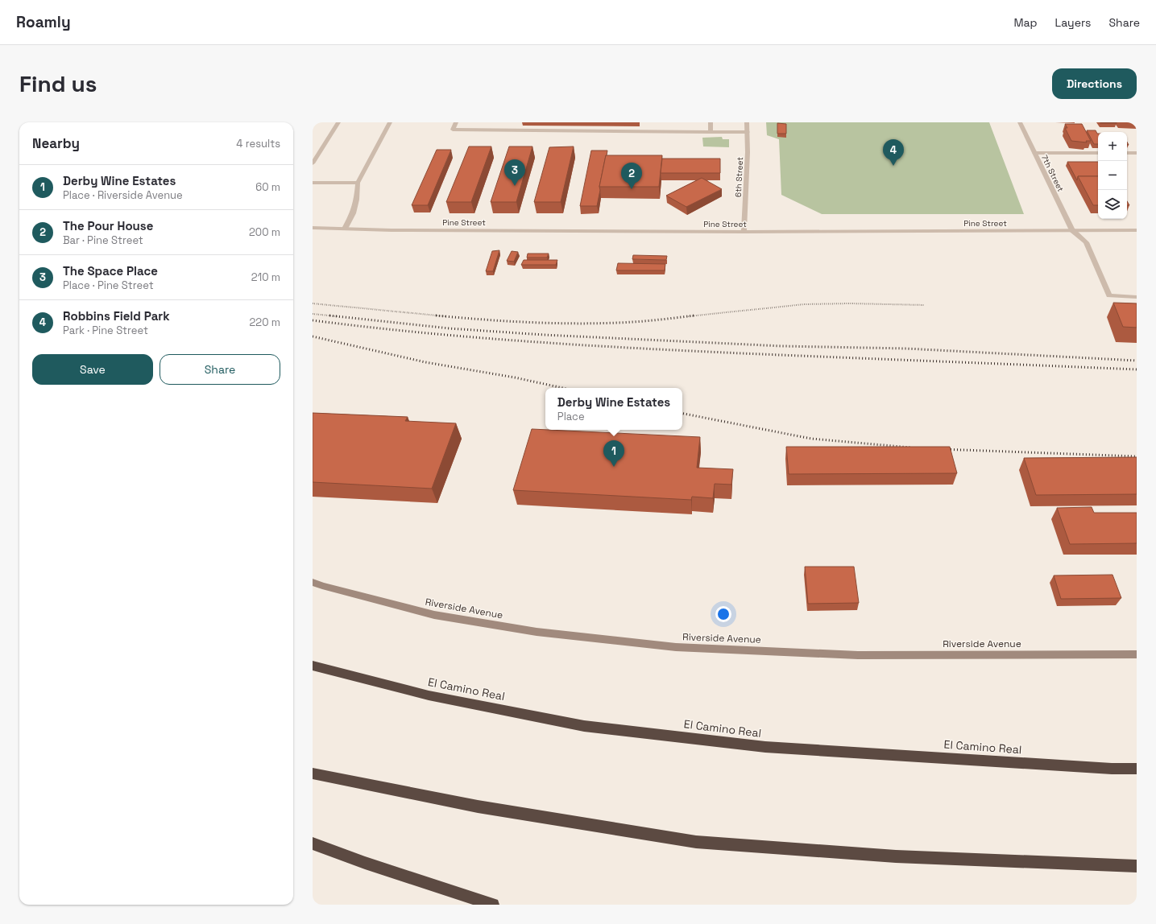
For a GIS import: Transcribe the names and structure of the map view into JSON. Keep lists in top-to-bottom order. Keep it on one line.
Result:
{"streets":{"highway":["El Camino Real"],"main road":["Riverside Avenue"],"street":["7th Street","6th Street","Pine Street"]},"crossings":[["7th Street","Pine Street"],["6th Street","Pine Street"]],"page":{"header":"Roamly","nav":["Map","Layers","Share"],"buttons":["Directions",["Save","Share"]],"title":"Find us","heading":["Nearby","4 results"],"map_buttons":["+","−"],"pins":["4","3","2","1"],"list":[{"mark":"1","name":"Derby Wine Estates","note":"Place · Riverside Avenue","value":"60 m"},{"mark":"2","name":"The Pour House","note":"Bar · Pine Street","value":"200 m"},{"mark":"3","name":"The Space Place","note":"Place · Pine Street","value":"210 m"},{"mark":"4","name":"Robbins Field Park","note":"Park · Pine Street","value":"220 m"}],"popup":["Derby Wine Estates","Place"]}}
